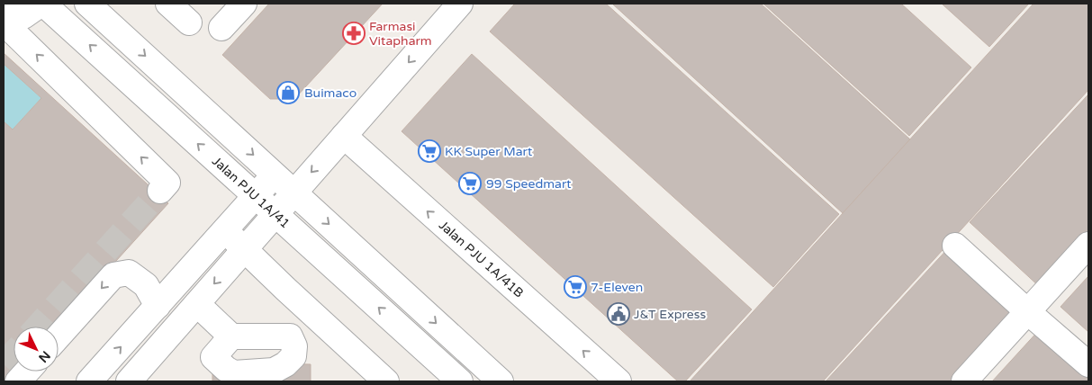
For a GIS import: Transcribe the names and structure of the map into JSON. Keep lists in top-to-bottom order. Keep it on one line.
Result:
{"streets":{"street":["Jalan PJU 1A/41","Jalan PJU 1A/41B"]},"places":{"pharmacy":["Farmasi Vitapharm"],"shop":["Buimaco"],"supermarket":["KK Super Mart","99 Speedmart","7-Eleven"],"public building":["J&T Express"]},"north":"bottom right"}
